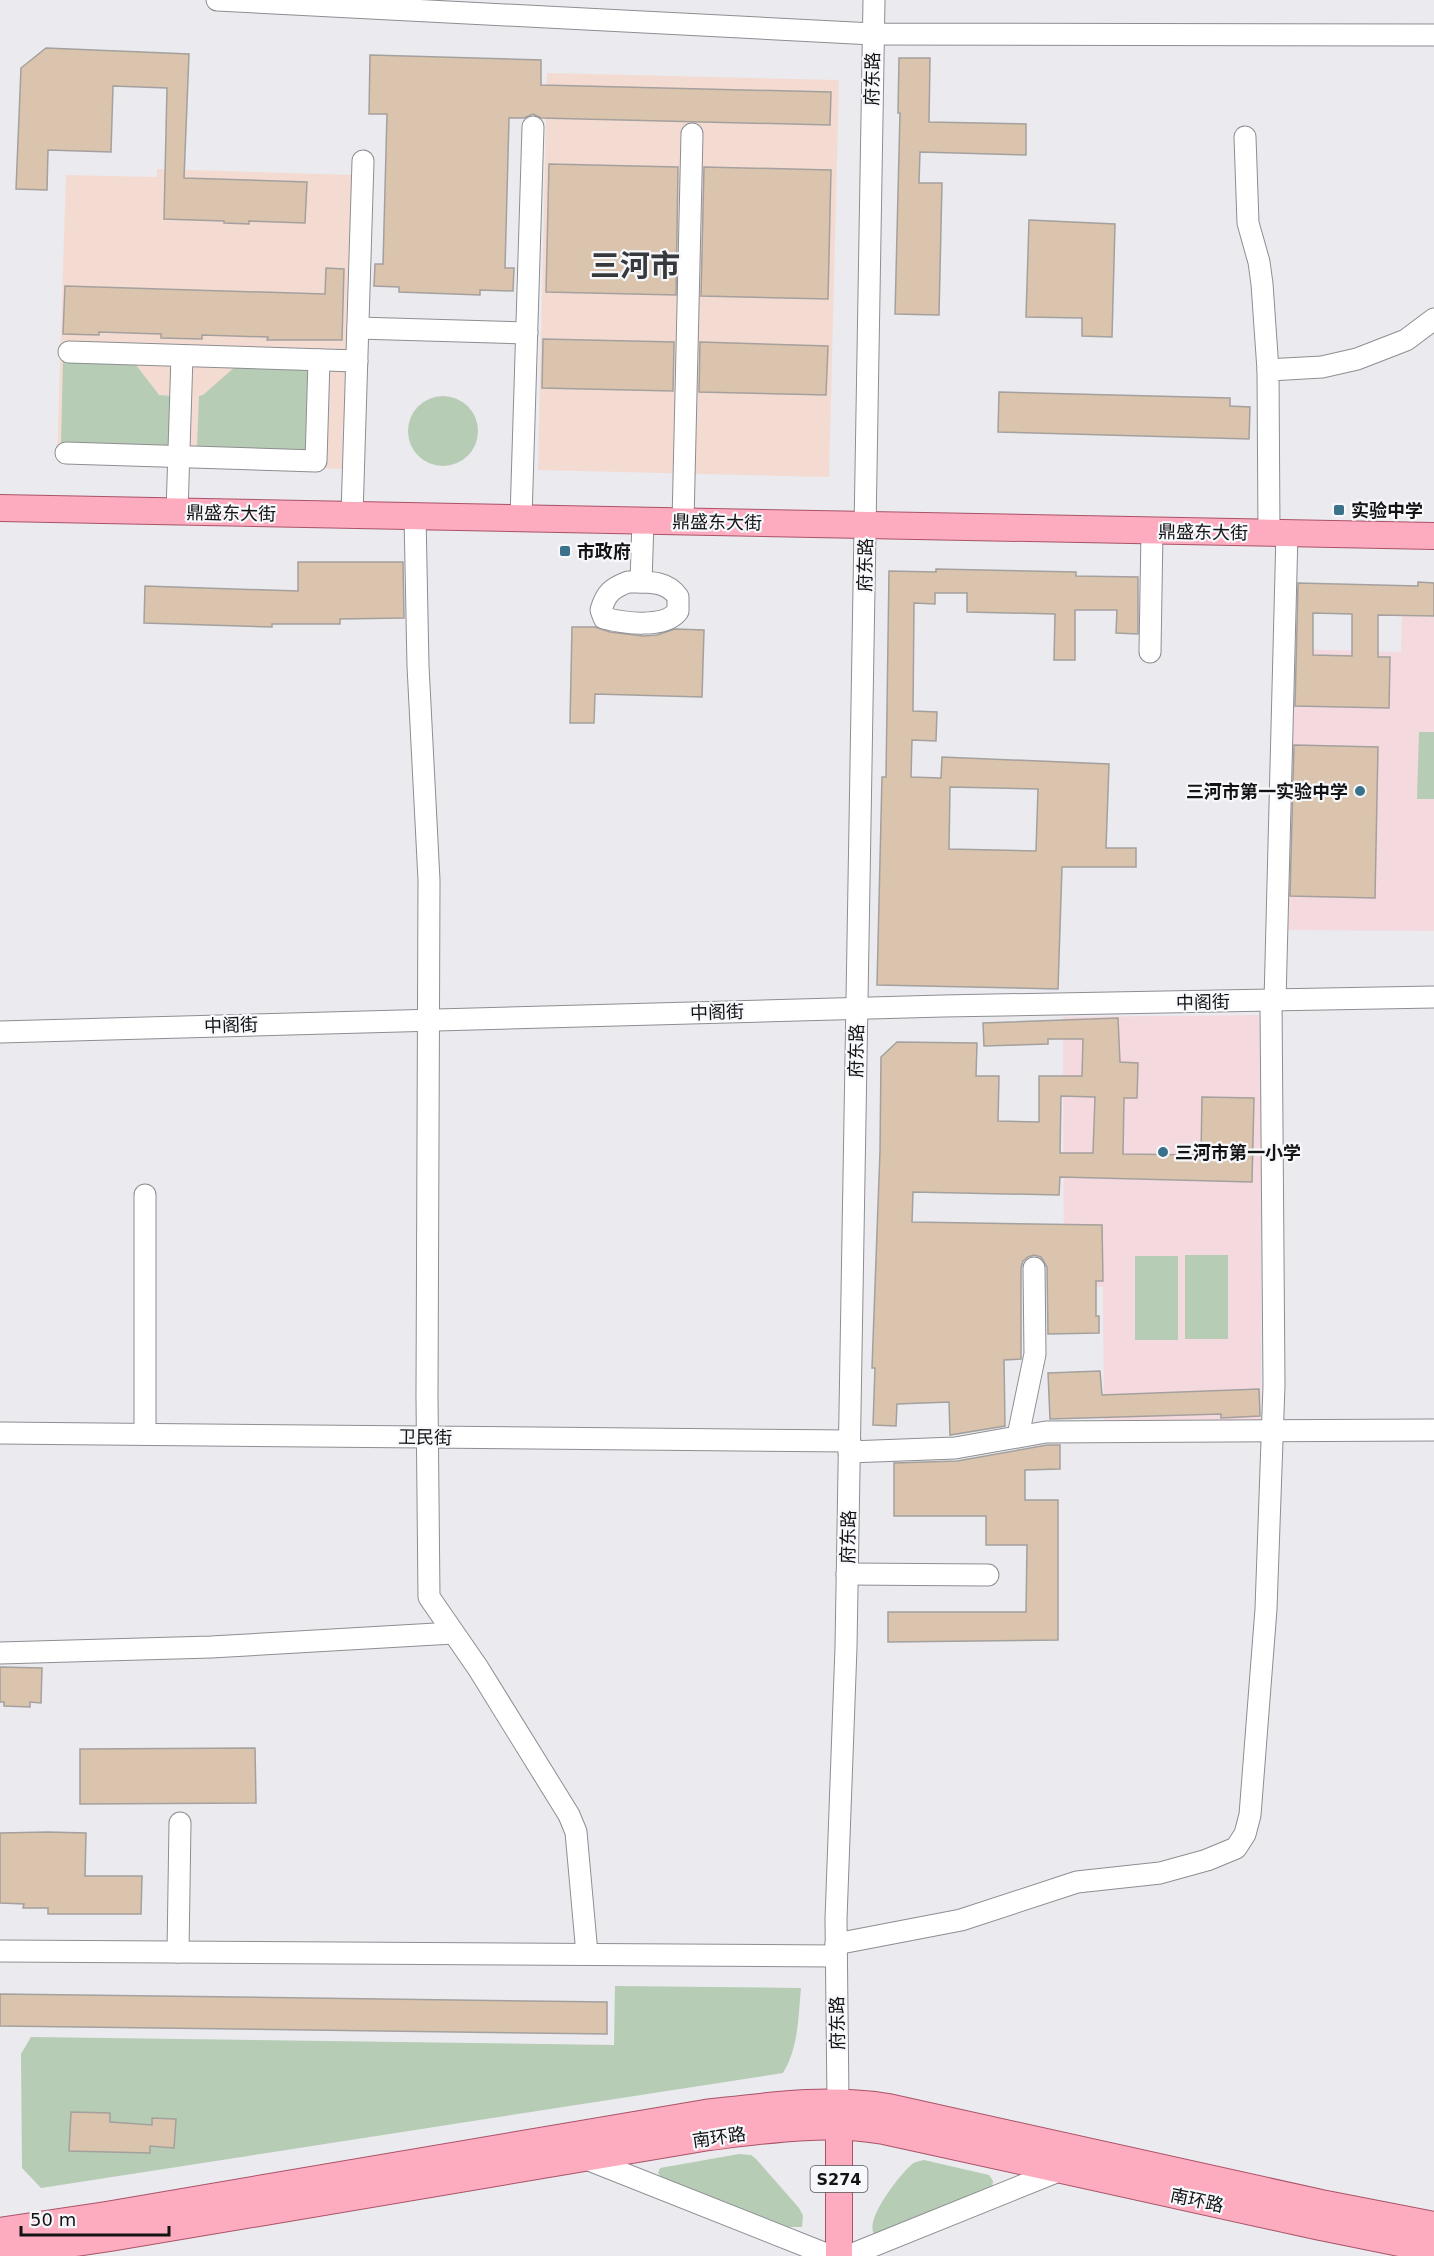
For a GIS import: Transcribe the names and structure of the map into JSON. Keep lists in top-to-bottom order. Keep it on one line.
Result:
{"streets":{"main road":["鼎盛东大街","南环路","S274"],"street":["府东路","中阁街","卫民街"]},"crossings":[["府东路","鼎盛东大街"],["府东路","中阁街"],["府东路","卫民街"],["府东路","南环路"],["府东路","S274"],["南环路","S274"]],"districts":["三河市"],"places":{"transit":["实验中学","市政府"],"other":["三河市第一实验中学","三河市第一小学"]},"scale_bar":"50 m"}
